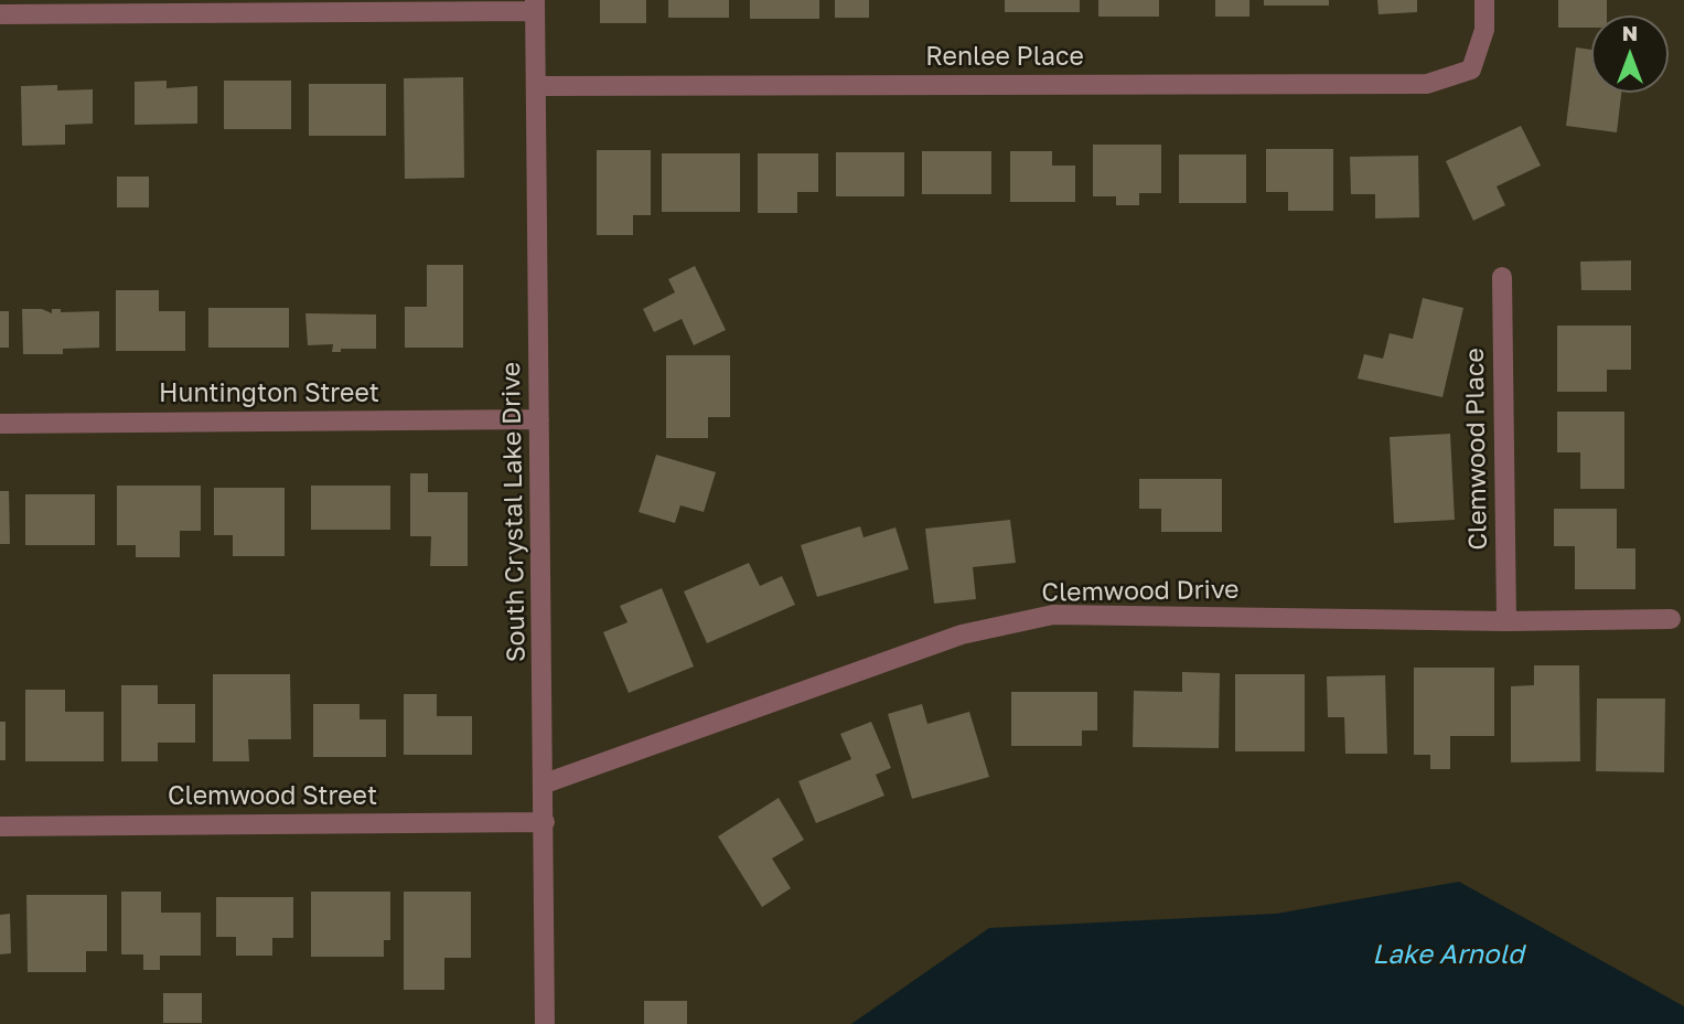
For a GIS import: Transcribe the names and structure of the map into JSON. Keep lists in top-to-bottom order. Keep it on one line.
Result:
{"streets":{"street":["Renlee Place","Huntington Street","Clemwood Place","South Crystal Lake Drive","Clemwood Drive","Clemwood Street"]},"crossings":[["Renlee Place","South Crystal Lake Drive"],["Huntington Street","South Crystal Lake Drive"],["Clemwood Place","Clemwood Drive"],["South Crystal Lake Drive","Clemwood Drive"],["South Crystal Lake Drive","Clemwood Street"]],"water":["Lake Arnold"],"north":"top"}
